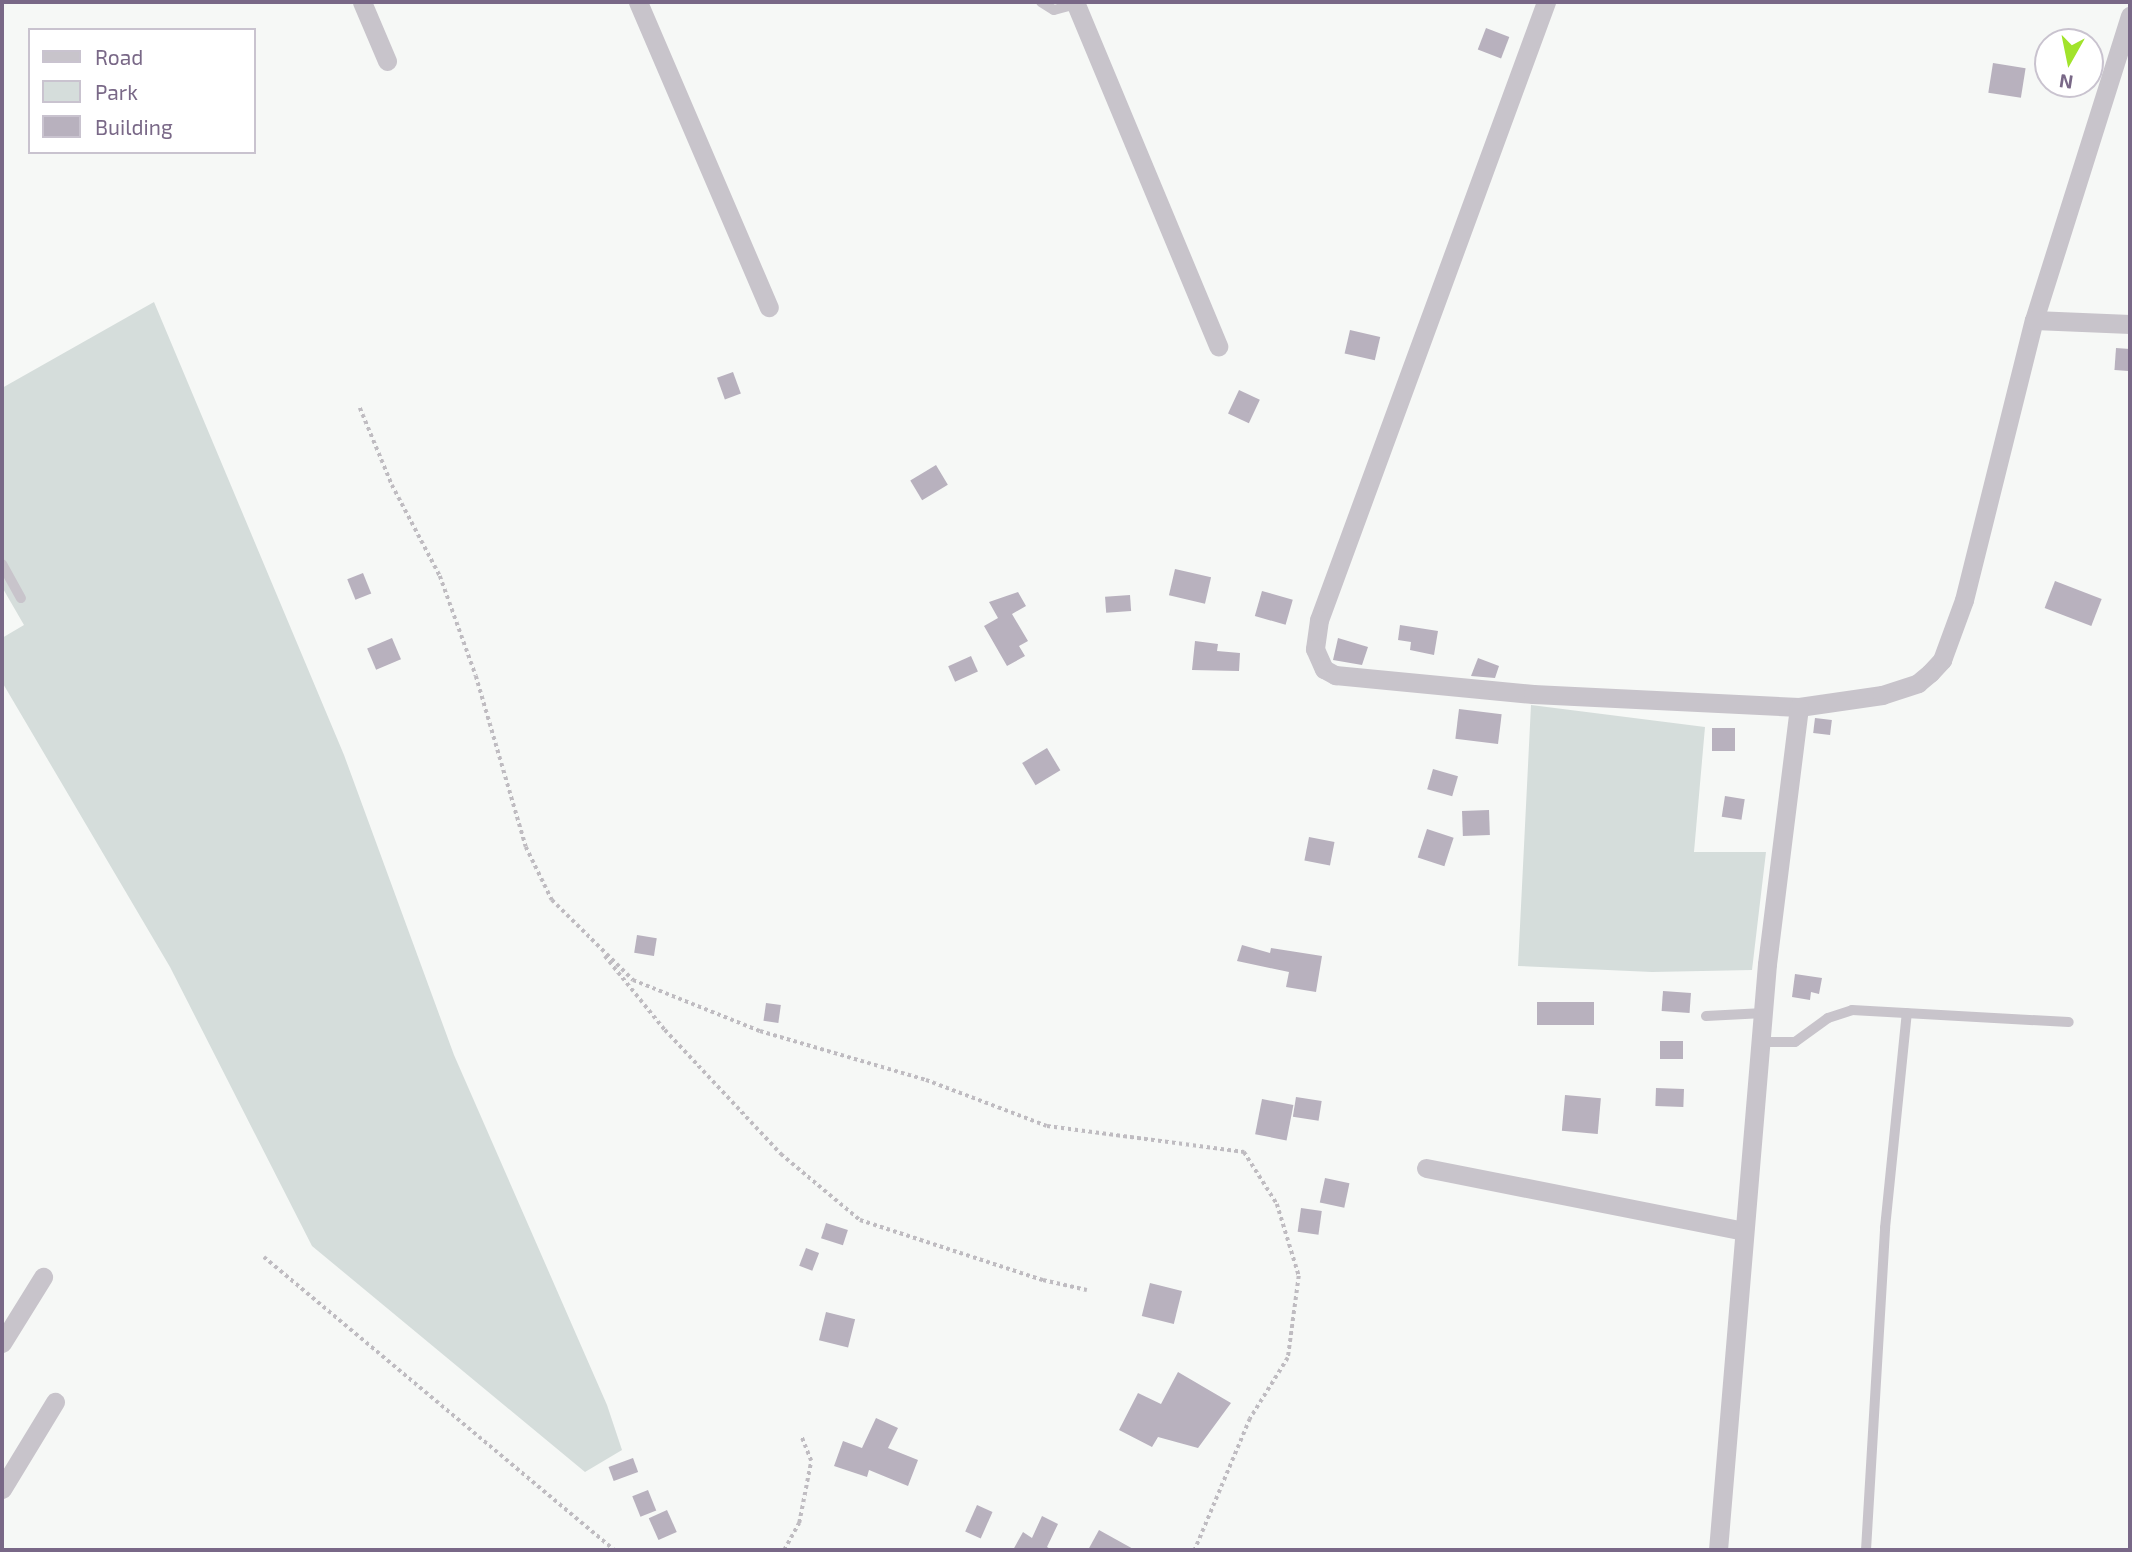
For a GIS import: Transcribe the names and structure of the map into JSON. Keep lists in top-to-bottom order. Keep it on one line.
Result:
{"legend":["Road","Park","Building"],"north":"bottom"}
